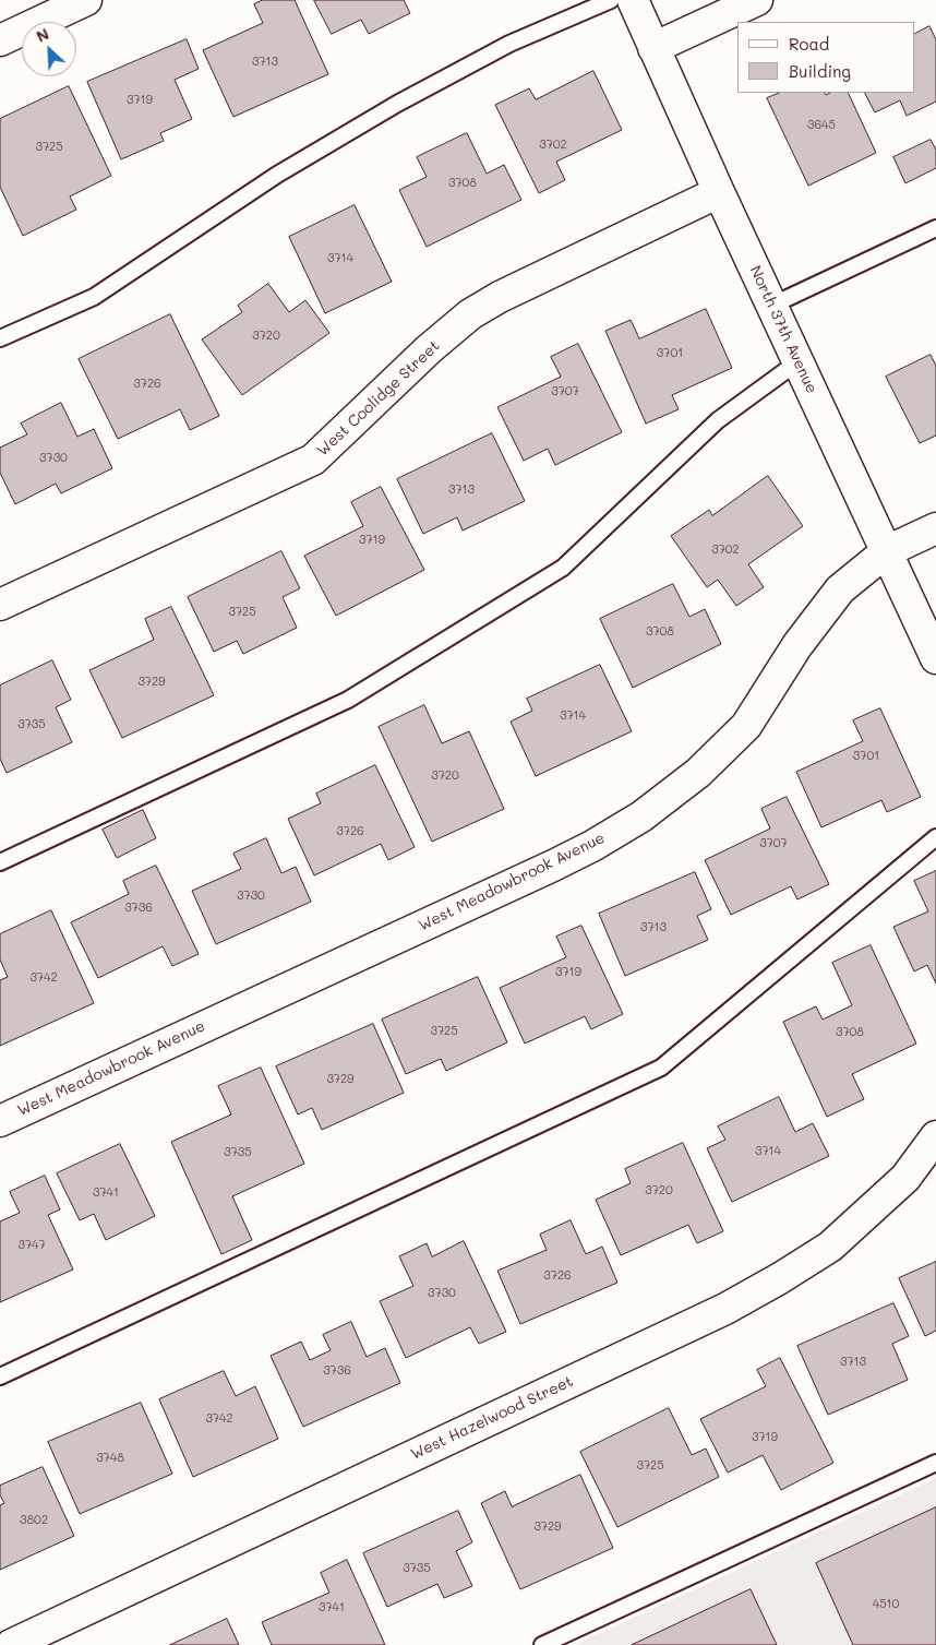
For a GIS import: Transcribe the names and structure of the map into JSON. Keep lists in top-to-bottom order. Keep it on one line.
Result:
{"streets":{"street":["North 37th Avenue","West Coolidge Street","West Meadowbrook Avenue","West Hazelwood Street"]},"crossings":[["North 37th Avenue","West Coolidge Street"],["North 37th Avenue","West Meadowbrook Avenue"]],"house_numbers":["3713","3719","3645","3702","3725","3708","3714","3720","3701","3726","3707","3730","3713","3719","3702","3725","3708","3729","3714","3735","3701","3720","3726","3707","3730","3736","3713","3719","3742","3725","3708","3729","3714","3735","3720","3741","3747","3726","3730","3713","3736","3742","3719","3748","3725","3802","3729","3735","4510","3741"],"legend":["Road","Building"],"north":"top left"}
